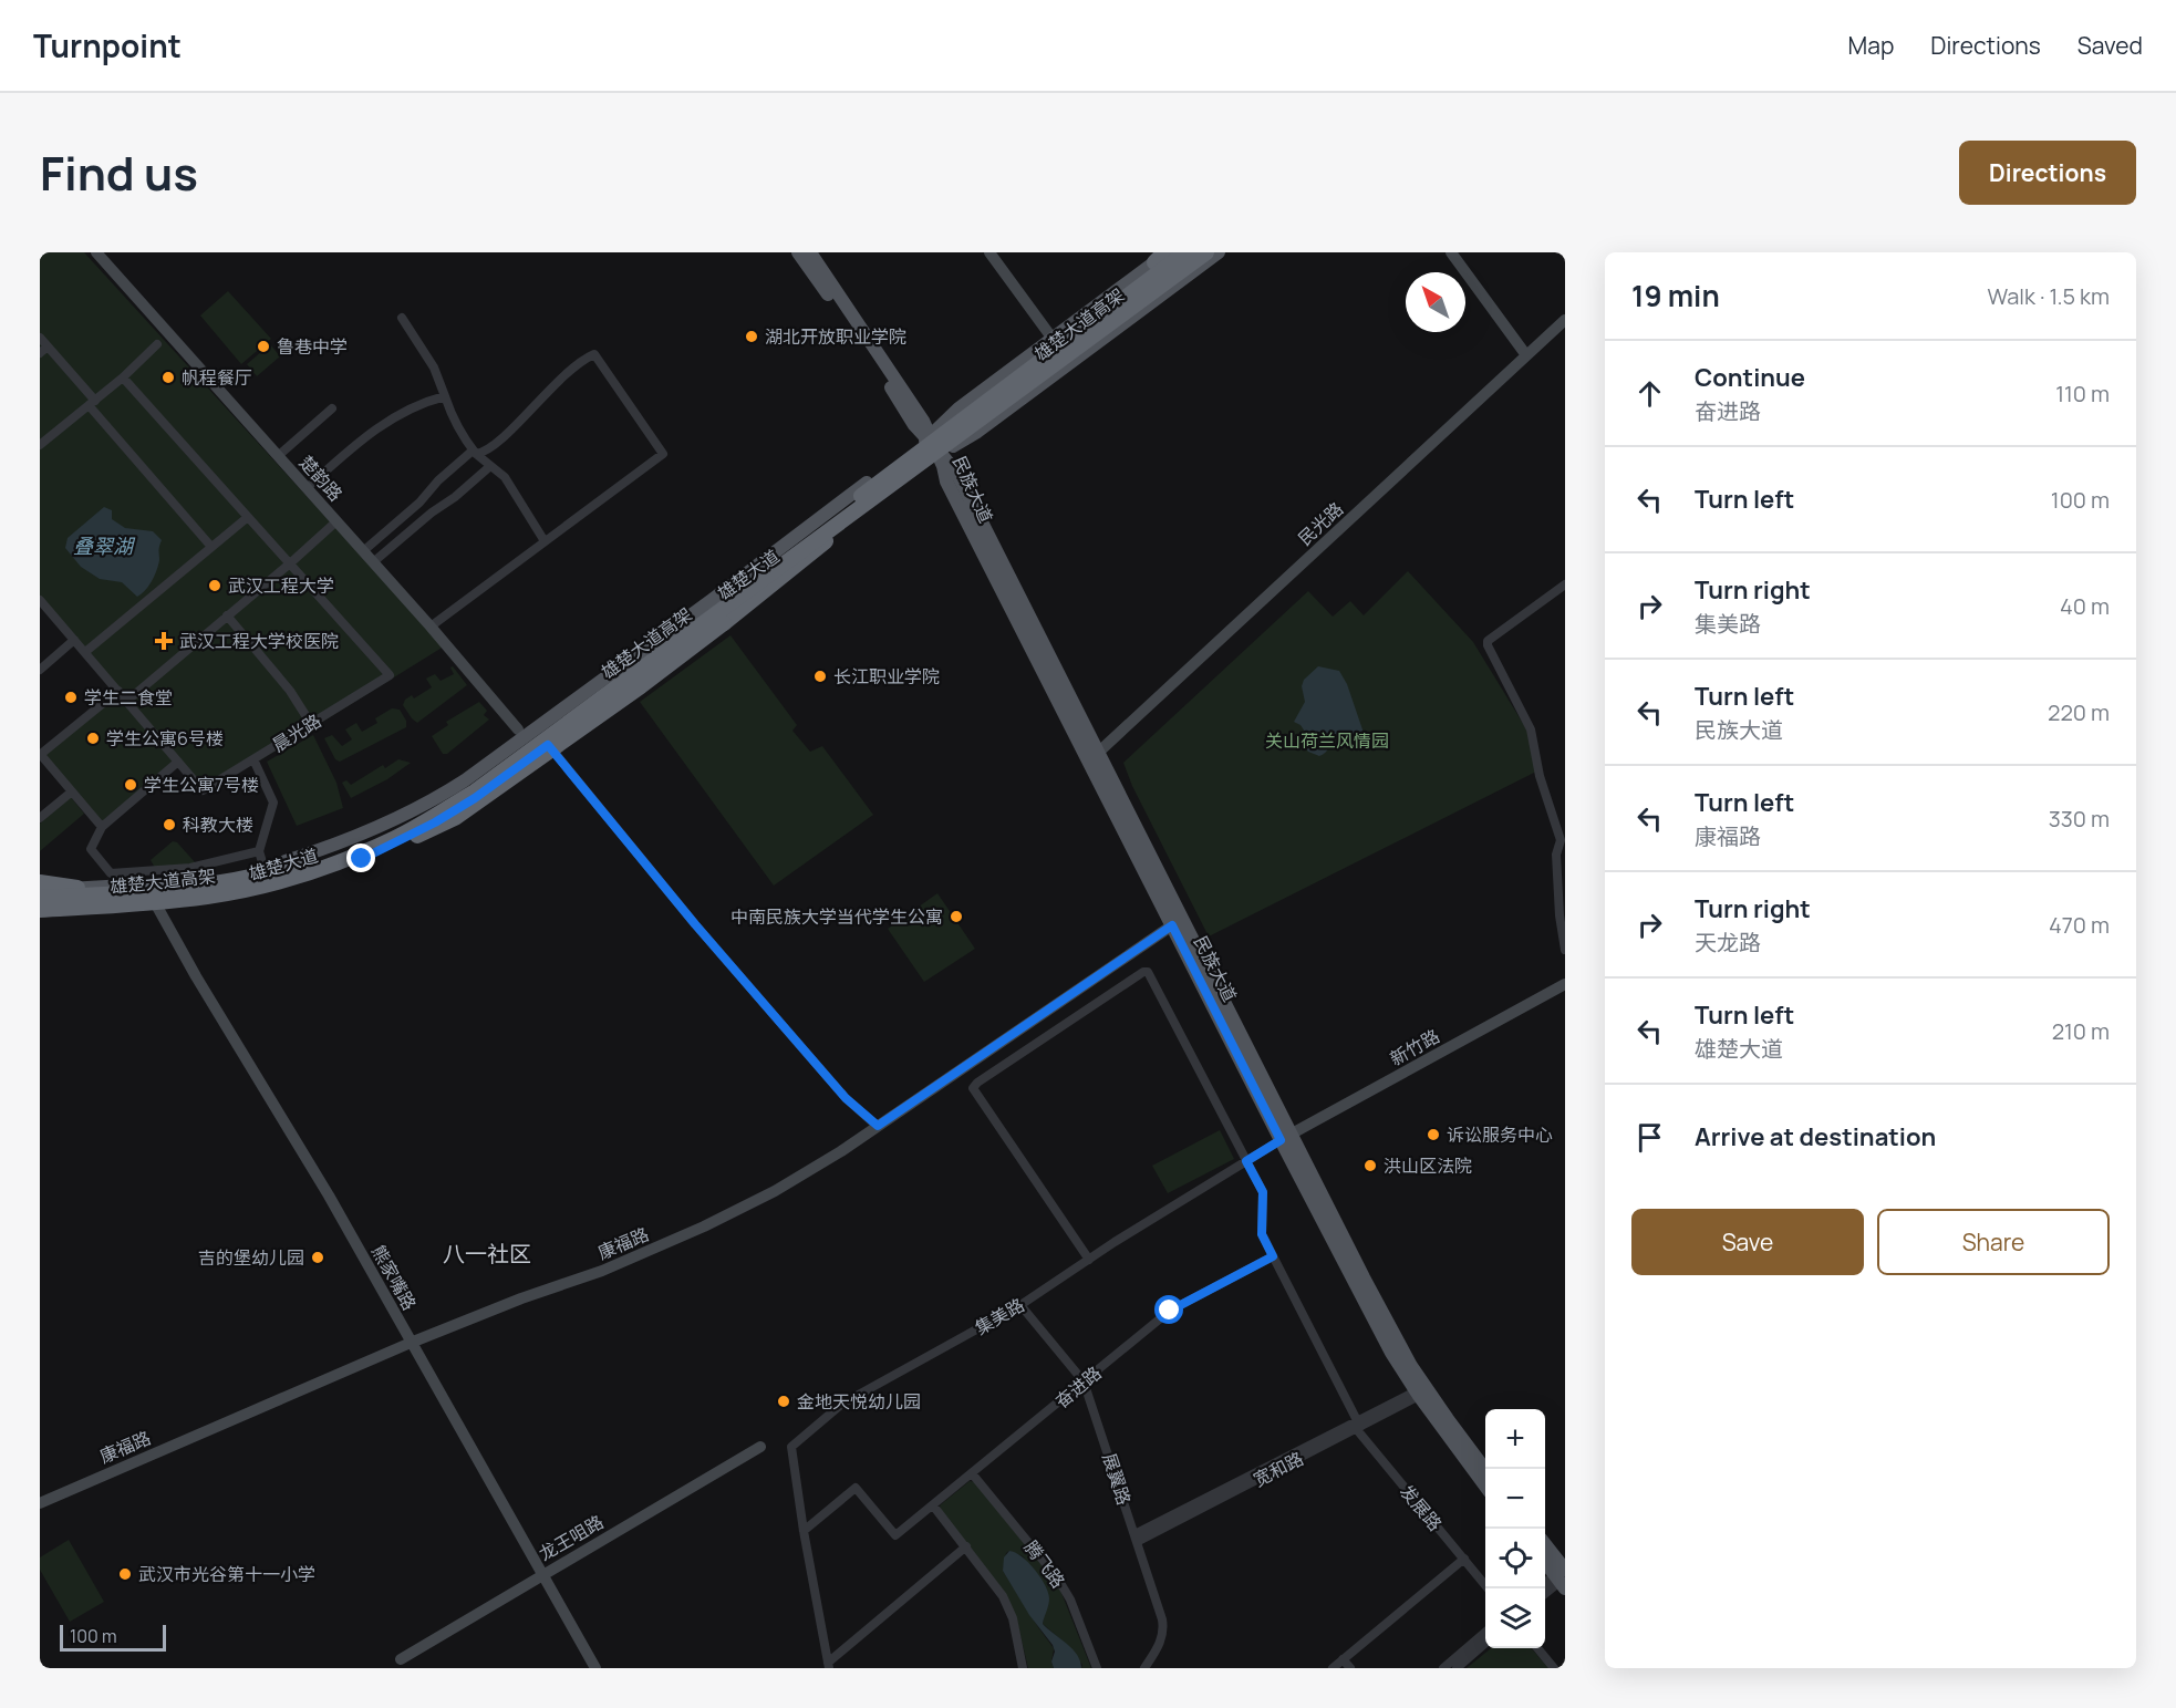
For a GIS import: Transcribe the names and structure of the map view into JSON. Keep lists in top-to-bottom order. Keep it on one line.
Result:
{"streets":{"highway":["雄楚大道高架"],"main road":["民族大道","雄楚大道"],"street":["楚韵路","民光路","晨光路","新竹路","康福路","熊家嘴路","集美路","奋进路","宽和路","展翼路","发展路","龙王咀路","腾飞路"]},"crossings":[["雄楚大道高架","雄楚大道"],["民族大道","民光路"],["民族大道","雄楚大道"],["民族大道","新竹路"],["民族大道","康福路"],["民族大道","集美路"],["民族大道","宽和路"],["雄楚大道","熊家嘴路"],["新竹路","集美路"],["康福路","熊家嘴路"],["熊家嘴路","龙王咀路"],["集美路","奋进路"],["集美路","展翼路"],["集美路","发展路"],["奋进路","展翼路"],["奋进路","发展路"],["奋进路","腾飞路"],["宽和路","展翼路"],["宽和路","发展路"]],"districts":["八一社区"],"water":["叠翠湖"],"parks":["关山荷兰风情园"],"places":{"other":["湖北开放职业学院","鲁巷中学","帆程餐厅","武汉工程大学","长江职业学院","学生二食堂","学生公寓6号楼","学生公寓7号楼","科教大楼","中南民族大学当代学生公寓","诉讼服务中心","洪山区法院","吉的堡幼儿园","金地天悦幼儿园","武汉市光谷第十一小学"],"health":["武汉工程大学校医院"]},"scale_bar":"100 m","north":"top left","page":{"header":"Turnpoint","nav":["Map","Directions","Saved"],"title":"Find us","buttons":["Directions",["Save","Share"]],"heading":["19 min","Walk · 1.5 km"],"list":[["Continue","奋进路","110 m"],["Turn left","100 m"],["Turn right","集美路","40 m"],["Turn left","民族大道","220 m"],["Turn left","康福路","330 m"],["Turn right","天龙路","470 m"],["Turn left","雄楚大道","210 m"],"Arrive at destination"],"map_buttons":["+","−"],"scale":"100 m"}}
